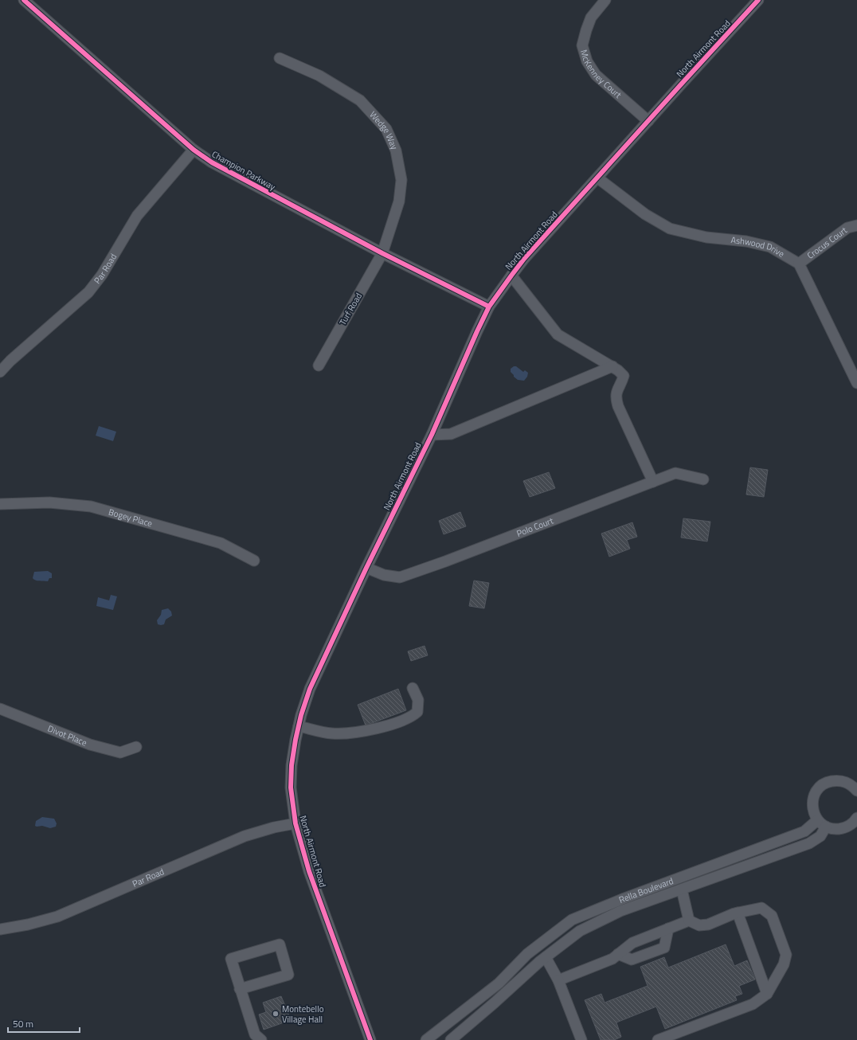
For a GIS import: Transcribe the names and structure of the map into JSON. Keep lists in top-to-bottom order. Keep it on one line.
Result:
{"streets":{"street":["North Airmont Road","McKenney Court","Wedge Way","Champion Parkway","Crocus Court","Ashwood Drive","Par Road","Turf Road","Bogey Place","Polo Court","Divot Place","Rella Boulevard"]},"crossings":[["North Airmont Road","McKenney Court"],["North Airmont Road","Champion Parkway"],["North Airmont Road","Ashwood Drive"],["North Airmont Road","Par Road"],["North Airmont Road","Polo Court"],["Wedge Way","Champion Parkway"],["Wedge Way","Turf Road"],["Champion Parkway","Par Road"],["Champion Parkway","Turf Road"],["Crocus Court","Ashwood Drive"]],"places":["Montebello Village Hall"],"scale_bar":"50 m"}
